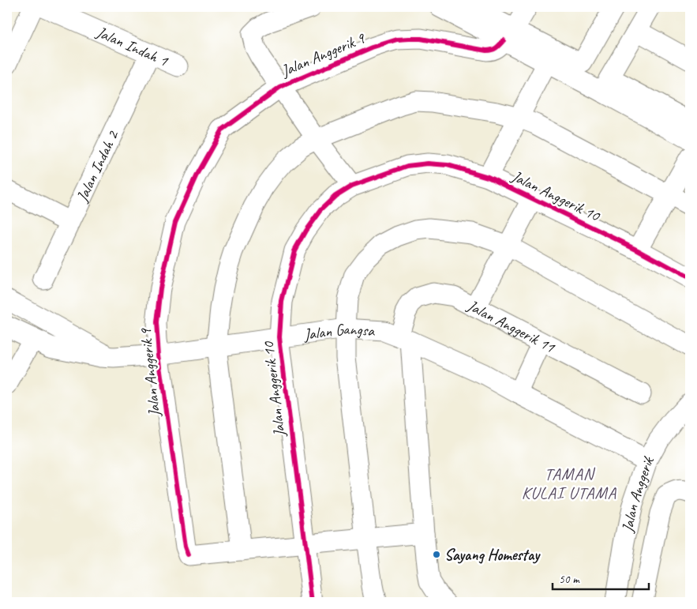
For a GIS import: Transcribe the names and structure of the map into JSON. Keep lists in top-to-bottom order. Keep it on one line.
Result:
{"streets":{"street":["Jalan Indah 1","Jalan Anggerik 9","Jalan Indah 2","Jalan Anggerik 10","Jalan Anggerik 11","Jalan Gangsa","Jalan Anggerik"]},"crossings":[["Jalan Indah 1","Jalan Indah 2"],["Jalan Anggerik 9","Jalan Gangsa"],["Jalan Anggerik 10","Jalan Gangsa"],["Jalan Anggerik 11","Jalan Gangsa"],["Jalan Gangsa","Jalan Anggerik"]],"districts":["TAMAN KULAI UTAMA"],"places":["Sayang Homestay"],"scale_bar":"50 m"}
